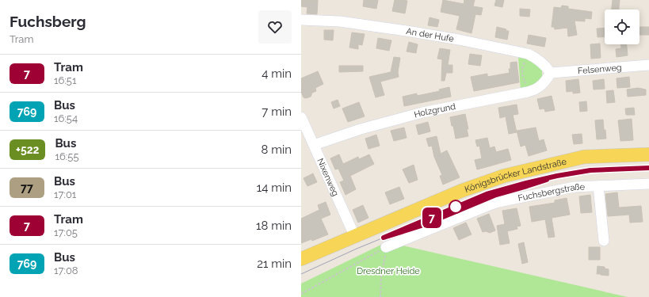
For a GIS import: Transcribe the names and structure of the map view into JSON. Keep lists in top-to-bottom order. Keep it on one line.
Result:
{"streets":{"main road":["Königsbrücker Landstraße"],"street":["An der Hufe","Felsenweg","Holzgrund","Nixenweg","Fuchsbergstraße"]},"crossings":[["An der Hufe","Felsenweg"],["An der Hufe","Holzgrund"],["Felsenweg","Holzgrund"],["Holzgrund","Nixenweg"],["Königsbrücker Landstraße","Nixenweg"]],"parks":["Dresdner Heide"],"lines":["tram line 7"],"page":{"heading":["Fuchsberg","Tram"],"on_map":"7","list":[{"mark":"7","name":"Tram","note":"16:51","value":"4 min"},{"mark":"769","name":"Bus","note":"16:54","value":"7 min"},{"mark":"+522","name":"Bus","note":"16:55","value":"8 min"},{"mark":"77","name":"Bus","note":"17:01","value":"14 min"},{"mark":"7","name":"Tram","note":"17:05","value":"18 min"},{"mark":"769","name":"Bus","note":"17:08","value":"21 min"}]}}
